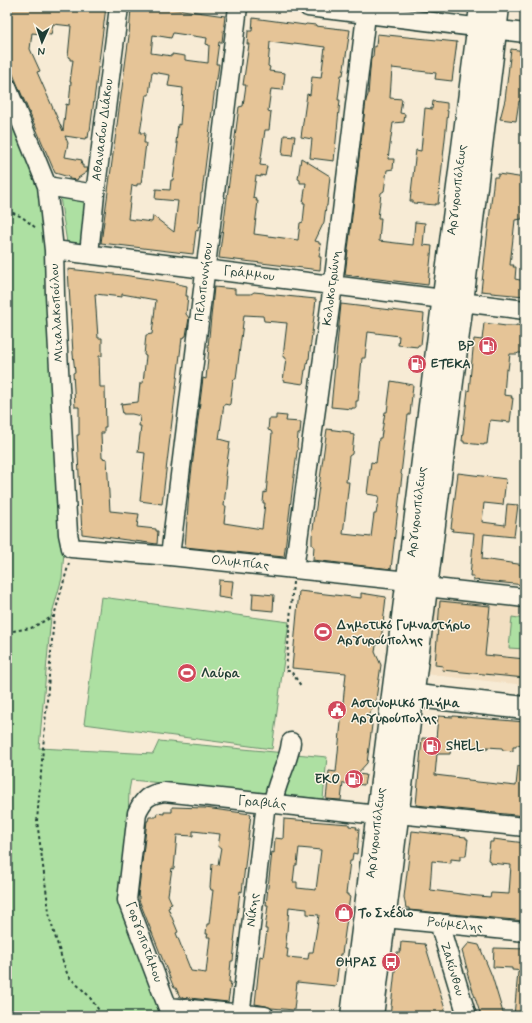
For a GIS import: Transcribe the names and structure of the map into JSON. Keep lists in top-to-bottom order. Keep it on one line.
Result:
{"streets":{"main road":["Αργυρουπόλεως"],"street":["Αθανασίου Διάκου","Γράμμου","Πελοποννήσου","Κολοκοτρώνη","Μιχαλακοπούλου","Ολυμπίας","Γραβιάς","Νίκης","Ρούμελης","Γοργοποτάμου","Ζακύνθου"]},"crossings":[["Αθανασίου Διάκου","Γράμμου"],["Αργυρουπόλεως","Γράμμου"],["Αργυρουπόλεως","Ολυμπίας"],["Αργυρουπόλεως","Γραβιάς"],["Αργυρουπόλεως","Ρούμελης"],["Γράμμου","Πελοποννήσου"],["Γράμμου","Κολοκοτρώνη"],["Γράμμου","Μιχαλακοπούλου"],["Πελοποννήσου","Ολυμπίας"],["Κολοκοτρώνη","Ολυμπίας"],["Μιχαλακοπούλου","Ολυμπίας"],["Γραβιάς","Νίκης"],["Γραβιάς","Γοργοποτάμου"],["Ρούμελης","Ζακύνθου"]],"places":{"fuel station":["BP","ΕΤΕΚΑ","SHELL","EKO"],"sports":["Δημοτικό Γυμναστήριο Αργυρούπολης","Λαύρα"],"public building":["Αστυνομικό Τμήμα Αργυρούπολης"],"shop":["Το Σχέδιο"],"bus stop":["ΘΗΡΑΣ"]},"north":"bottom"}
